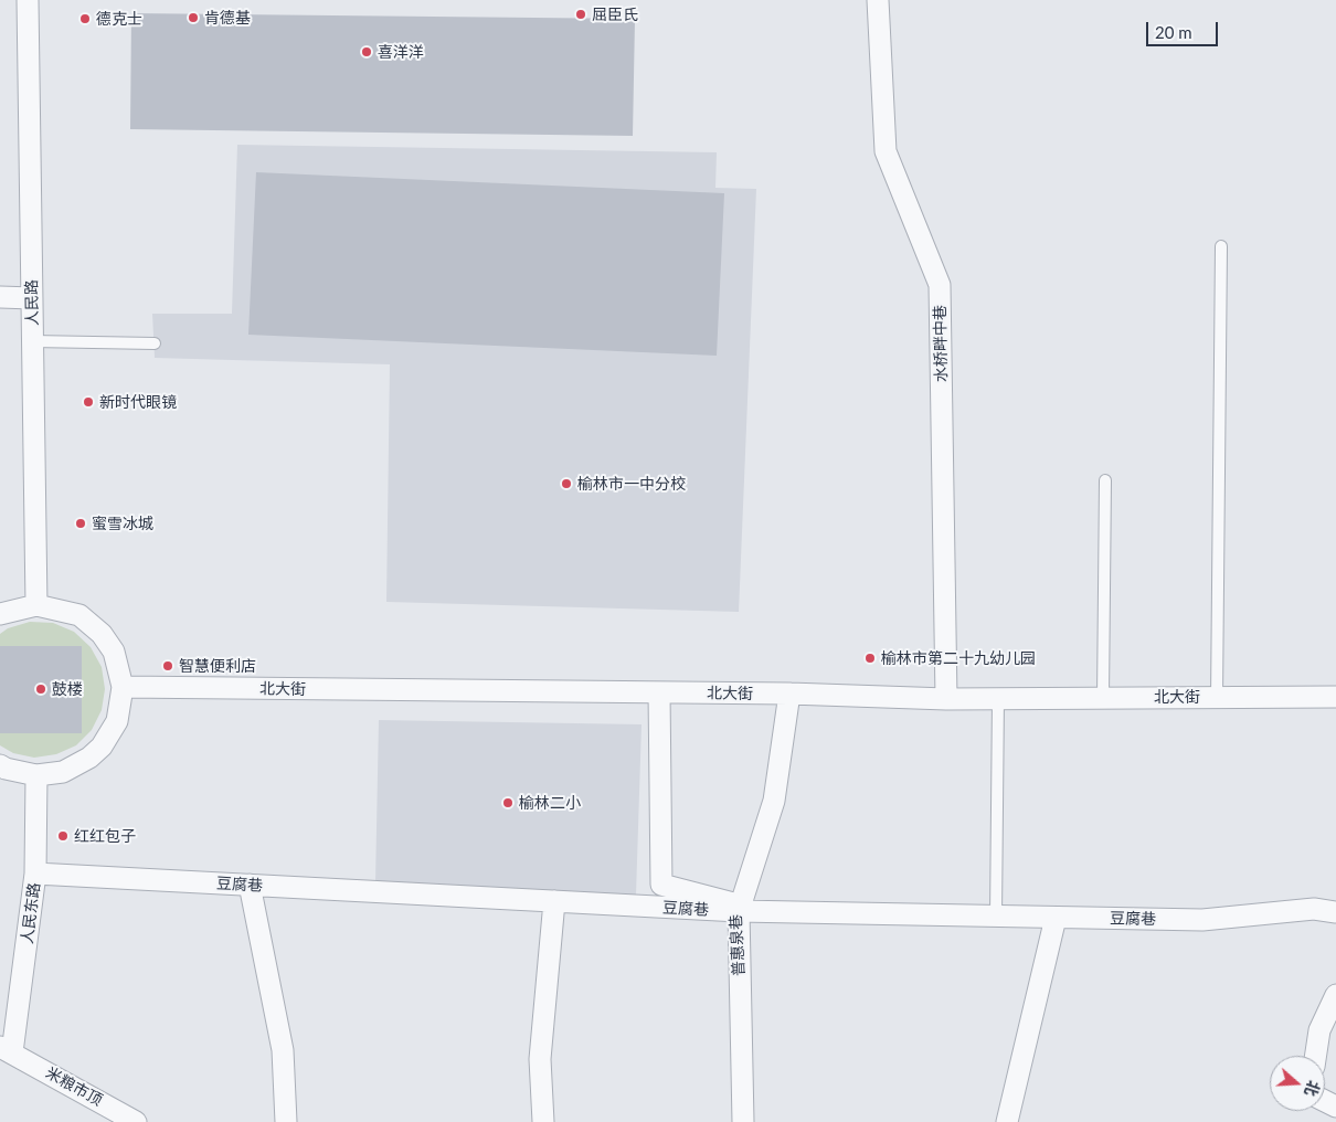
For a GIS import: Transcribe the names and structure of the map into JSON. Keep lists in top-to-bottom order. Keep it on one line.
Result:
{"streets":{"street":["人民路","水桥畔中巷","北大街","豆腐巷","人民东路","普惠泉巷","米粮市顶"]},"crossings":[["水桥畔中巷","北大街"],["北大街","普惠泉巷"],["豆腐巷","人民东路"],["豆腐巷","普惠泉巷"],["人民东路","米粮市顶"]],"places":["屈臣氏","肯德基","德克士","喜洋洋","新时代眼镜","榆林市一中分校","蜜雪冰城","榆林市第二十九幼儿园","智慧便利店","鼓楼","榆林二小","红红包子"],"scale_bar":"20 m","north":"right"}
